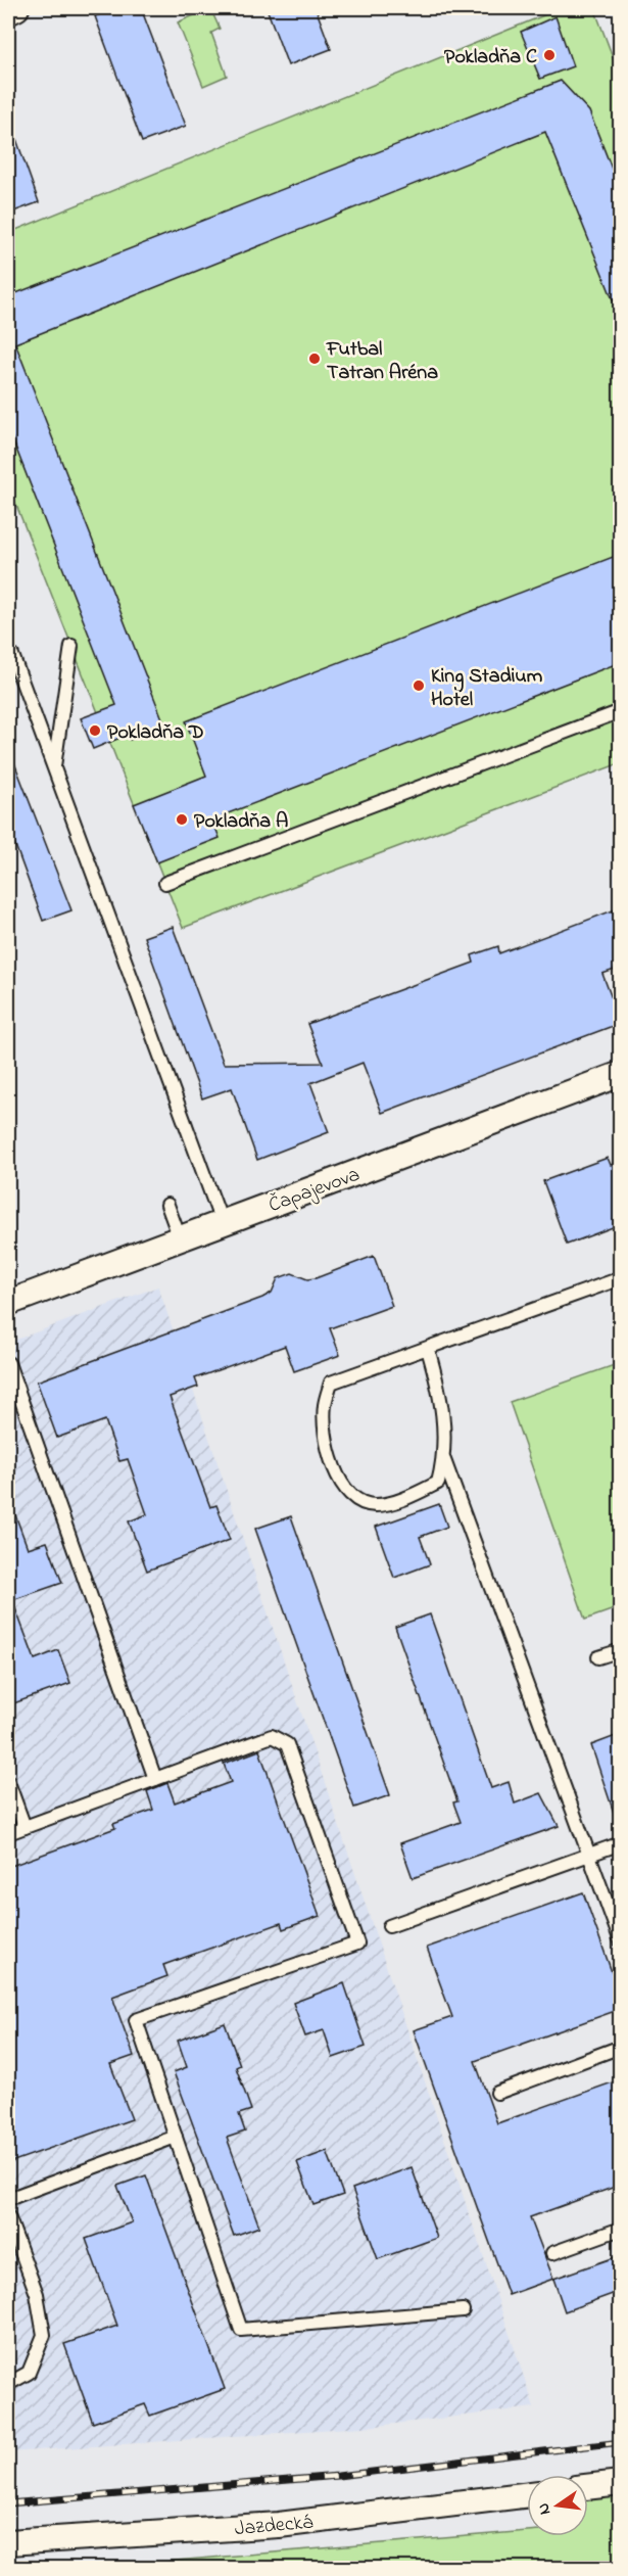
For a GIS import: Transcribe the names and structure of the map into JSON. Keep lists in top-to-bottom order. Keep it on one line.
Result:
{"streets":{"street":["Čapajevova","Jazdecká"]},"places":["Pokladňa C","Futbal Tatran Aréna","King Stadium Hotel","Pokladňa D","Pokladňa A"],"north":"left"}
